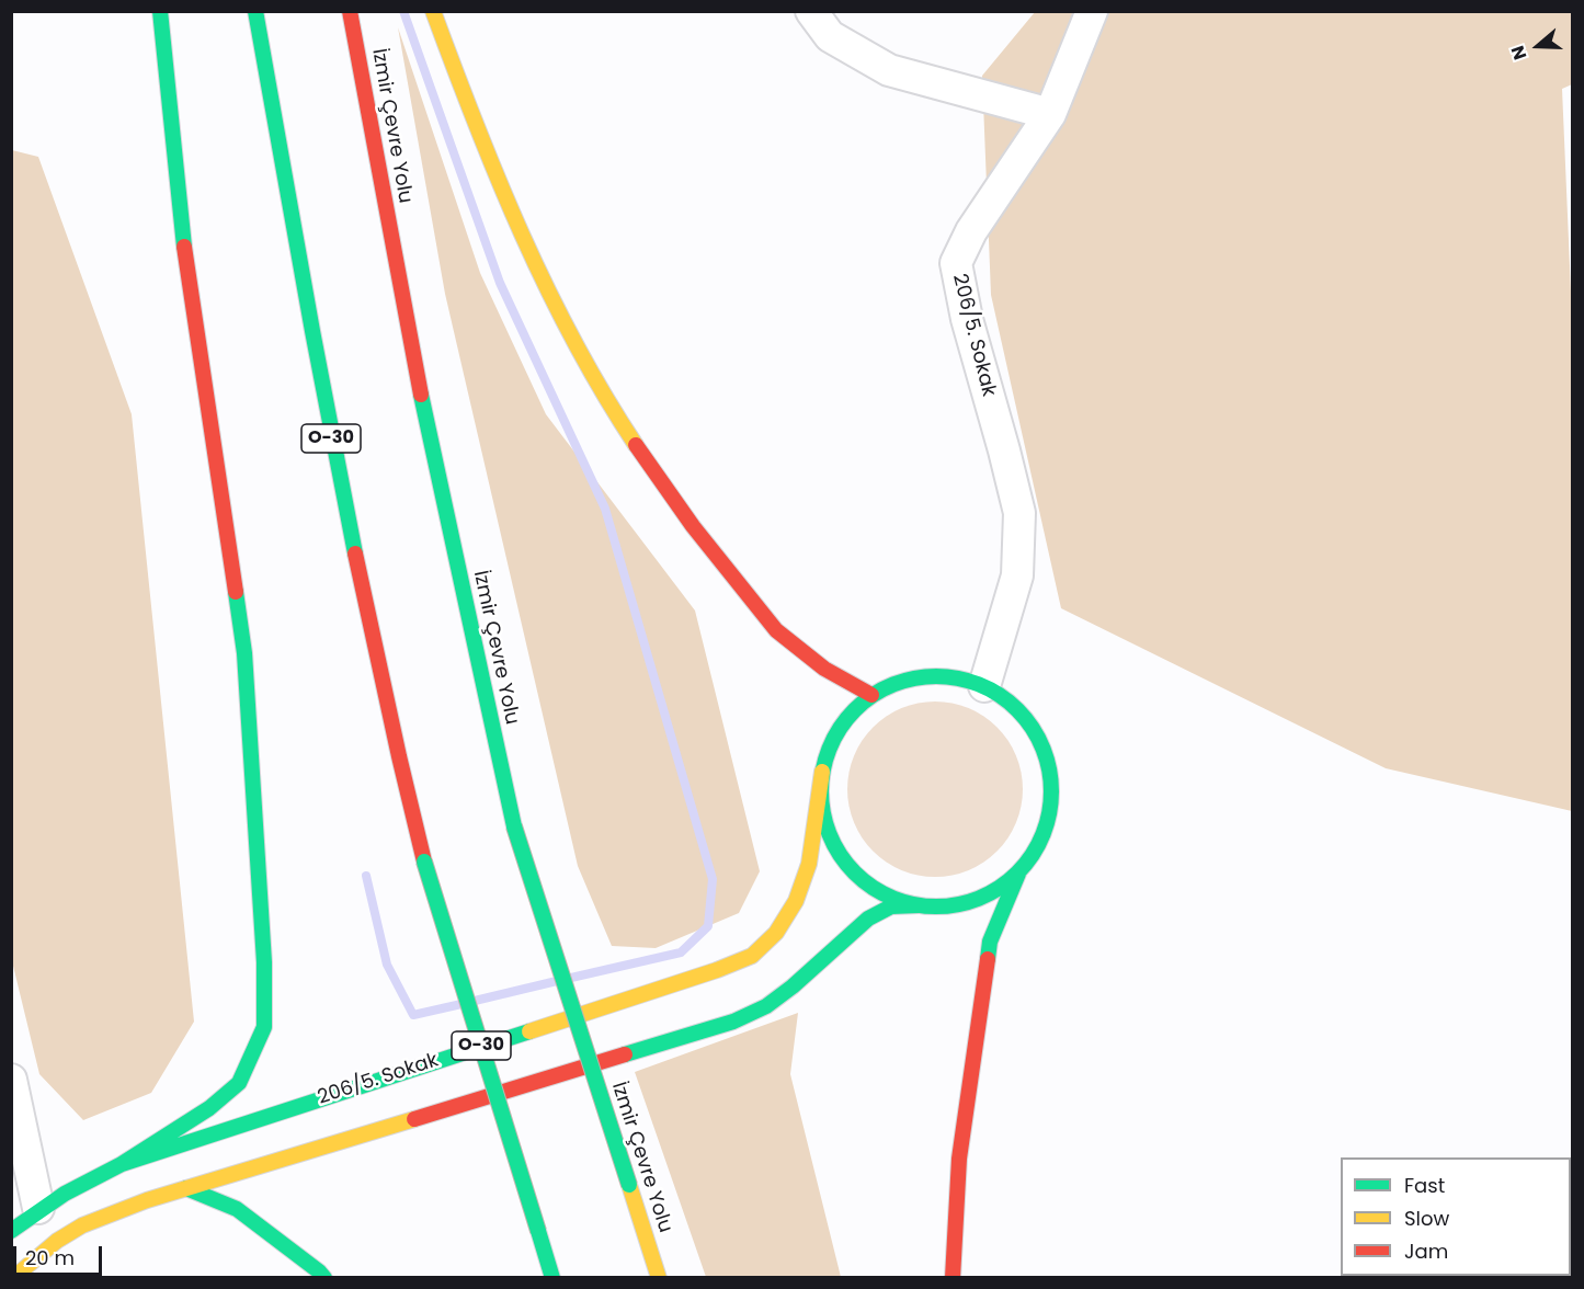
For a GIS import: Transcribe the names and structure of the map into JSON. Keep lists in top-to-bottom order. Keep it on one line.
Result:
{"streets":{"main road":["İzmir Çevre Yolu","206/5. Sokak","O-30"]},"legend":["Fast","Slow","Jam"],"scale_bar":"20 m","north":"left"}
